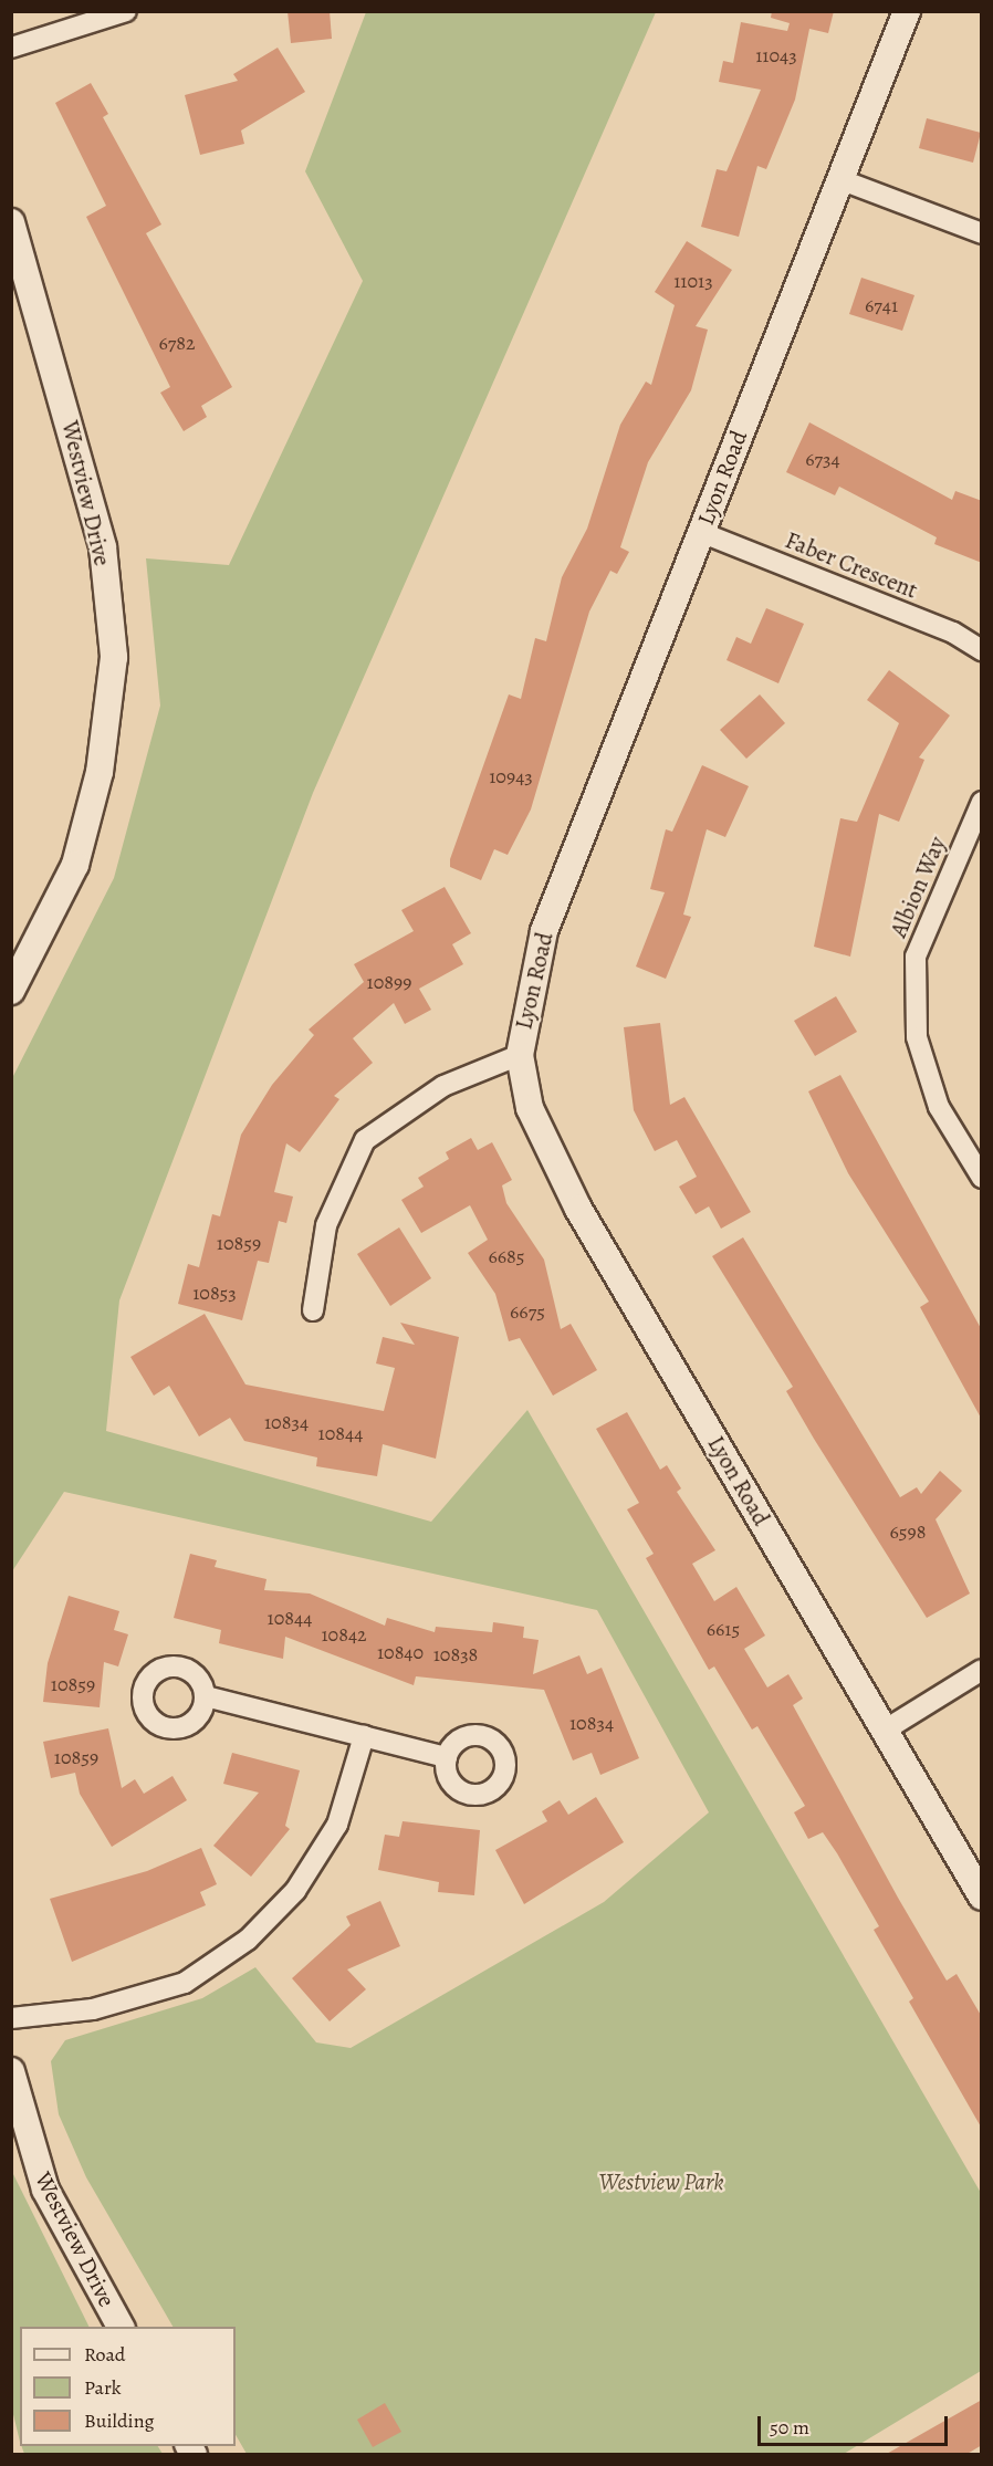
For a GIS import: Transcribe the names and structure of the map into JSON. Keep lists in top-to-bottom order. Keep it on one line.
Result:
{"streets":{"street":["Lyon Road","Westview Drive","Faber Crescent","Albion Way"]},"crossings":[["Lyon Road","Faber Crescent"]],"parks":["Westview Park"],"house_numbers":["11043","11013","6741","6782","6734","10943","10899","10859","6685","10853","6675","10834","10844","6598","10844","6615","10842","10840","10838","10859","10834","10859"],"legend":["Road","Park","Building"],"scale_bar":"50 m"}
